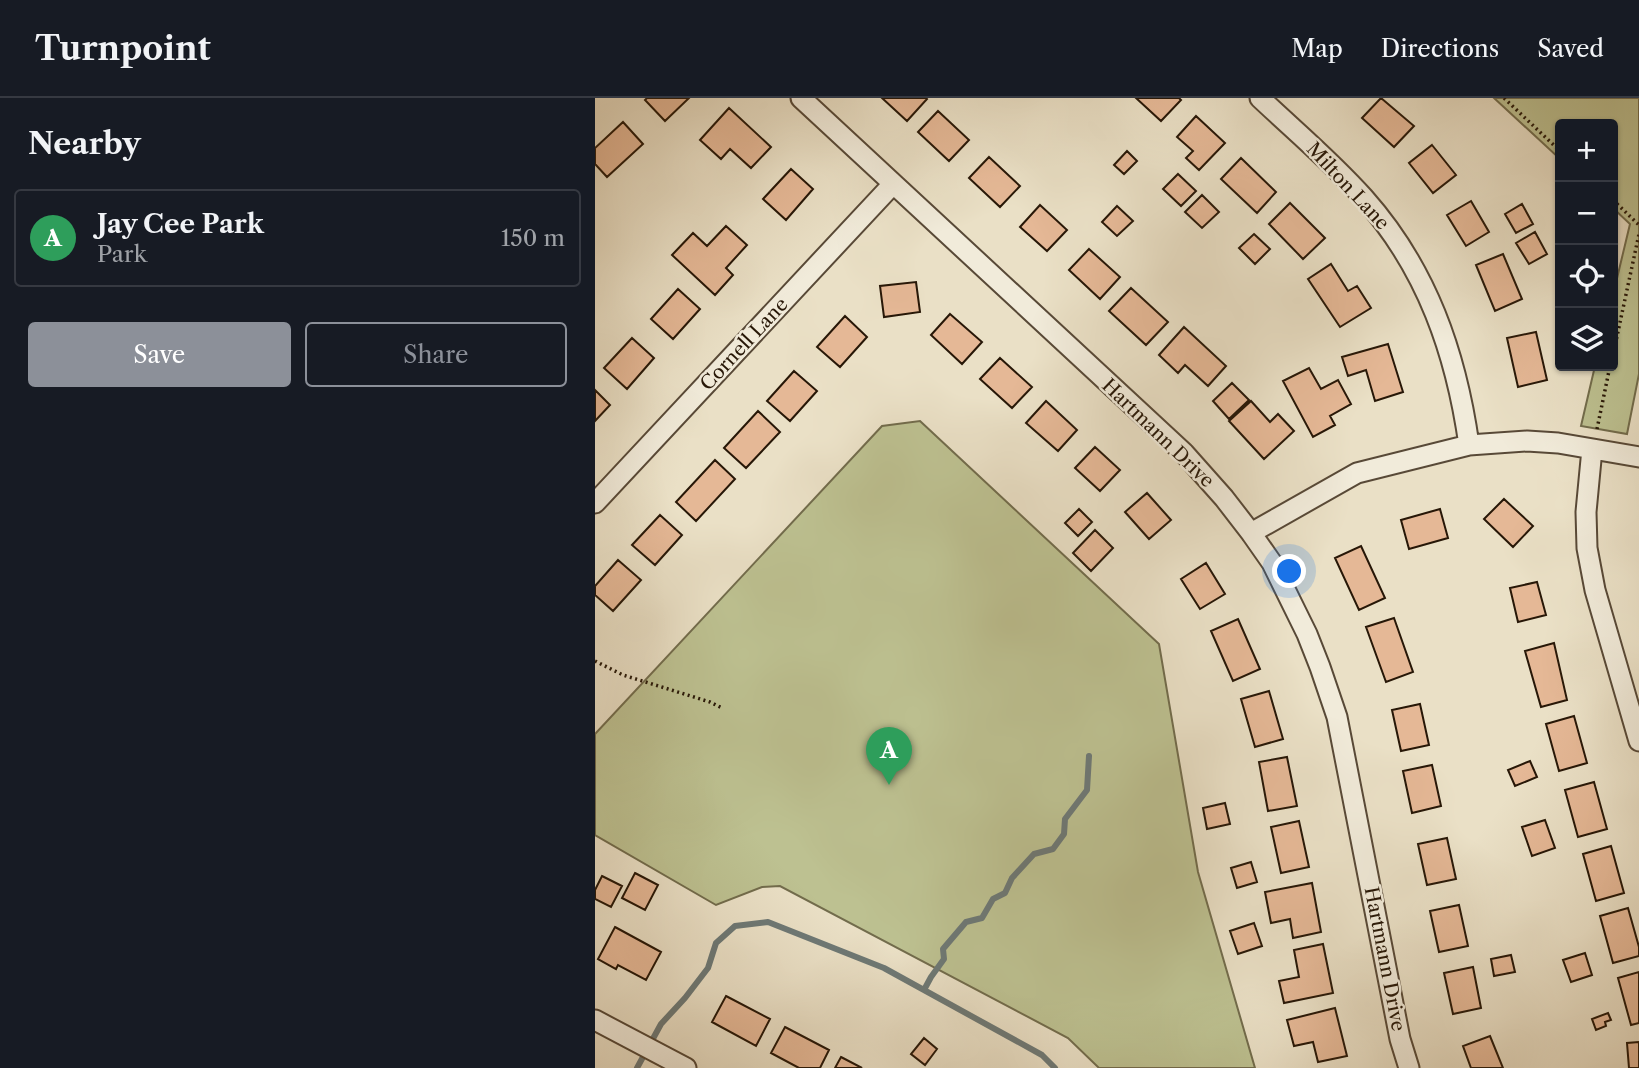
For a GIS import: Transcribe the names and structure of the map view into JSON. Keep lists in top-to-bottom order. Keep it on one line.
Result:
{"streets":{"street":["Milton Lane","Cornell Lane","Hartmann Drive"]},"crossings":[["Cornell Lane","Hartmann Drive"]],"page":{"header":"Turnpoint","nav":["Map","Directions","Saved"],"heading":"Nearby","map_buttons":["+","−"],"list":[{"mark":"A","name":"Jay Cee Park","note":"Park","value":"150 m"}],"buttons":["Save","Share"],"pins":"A"}}
